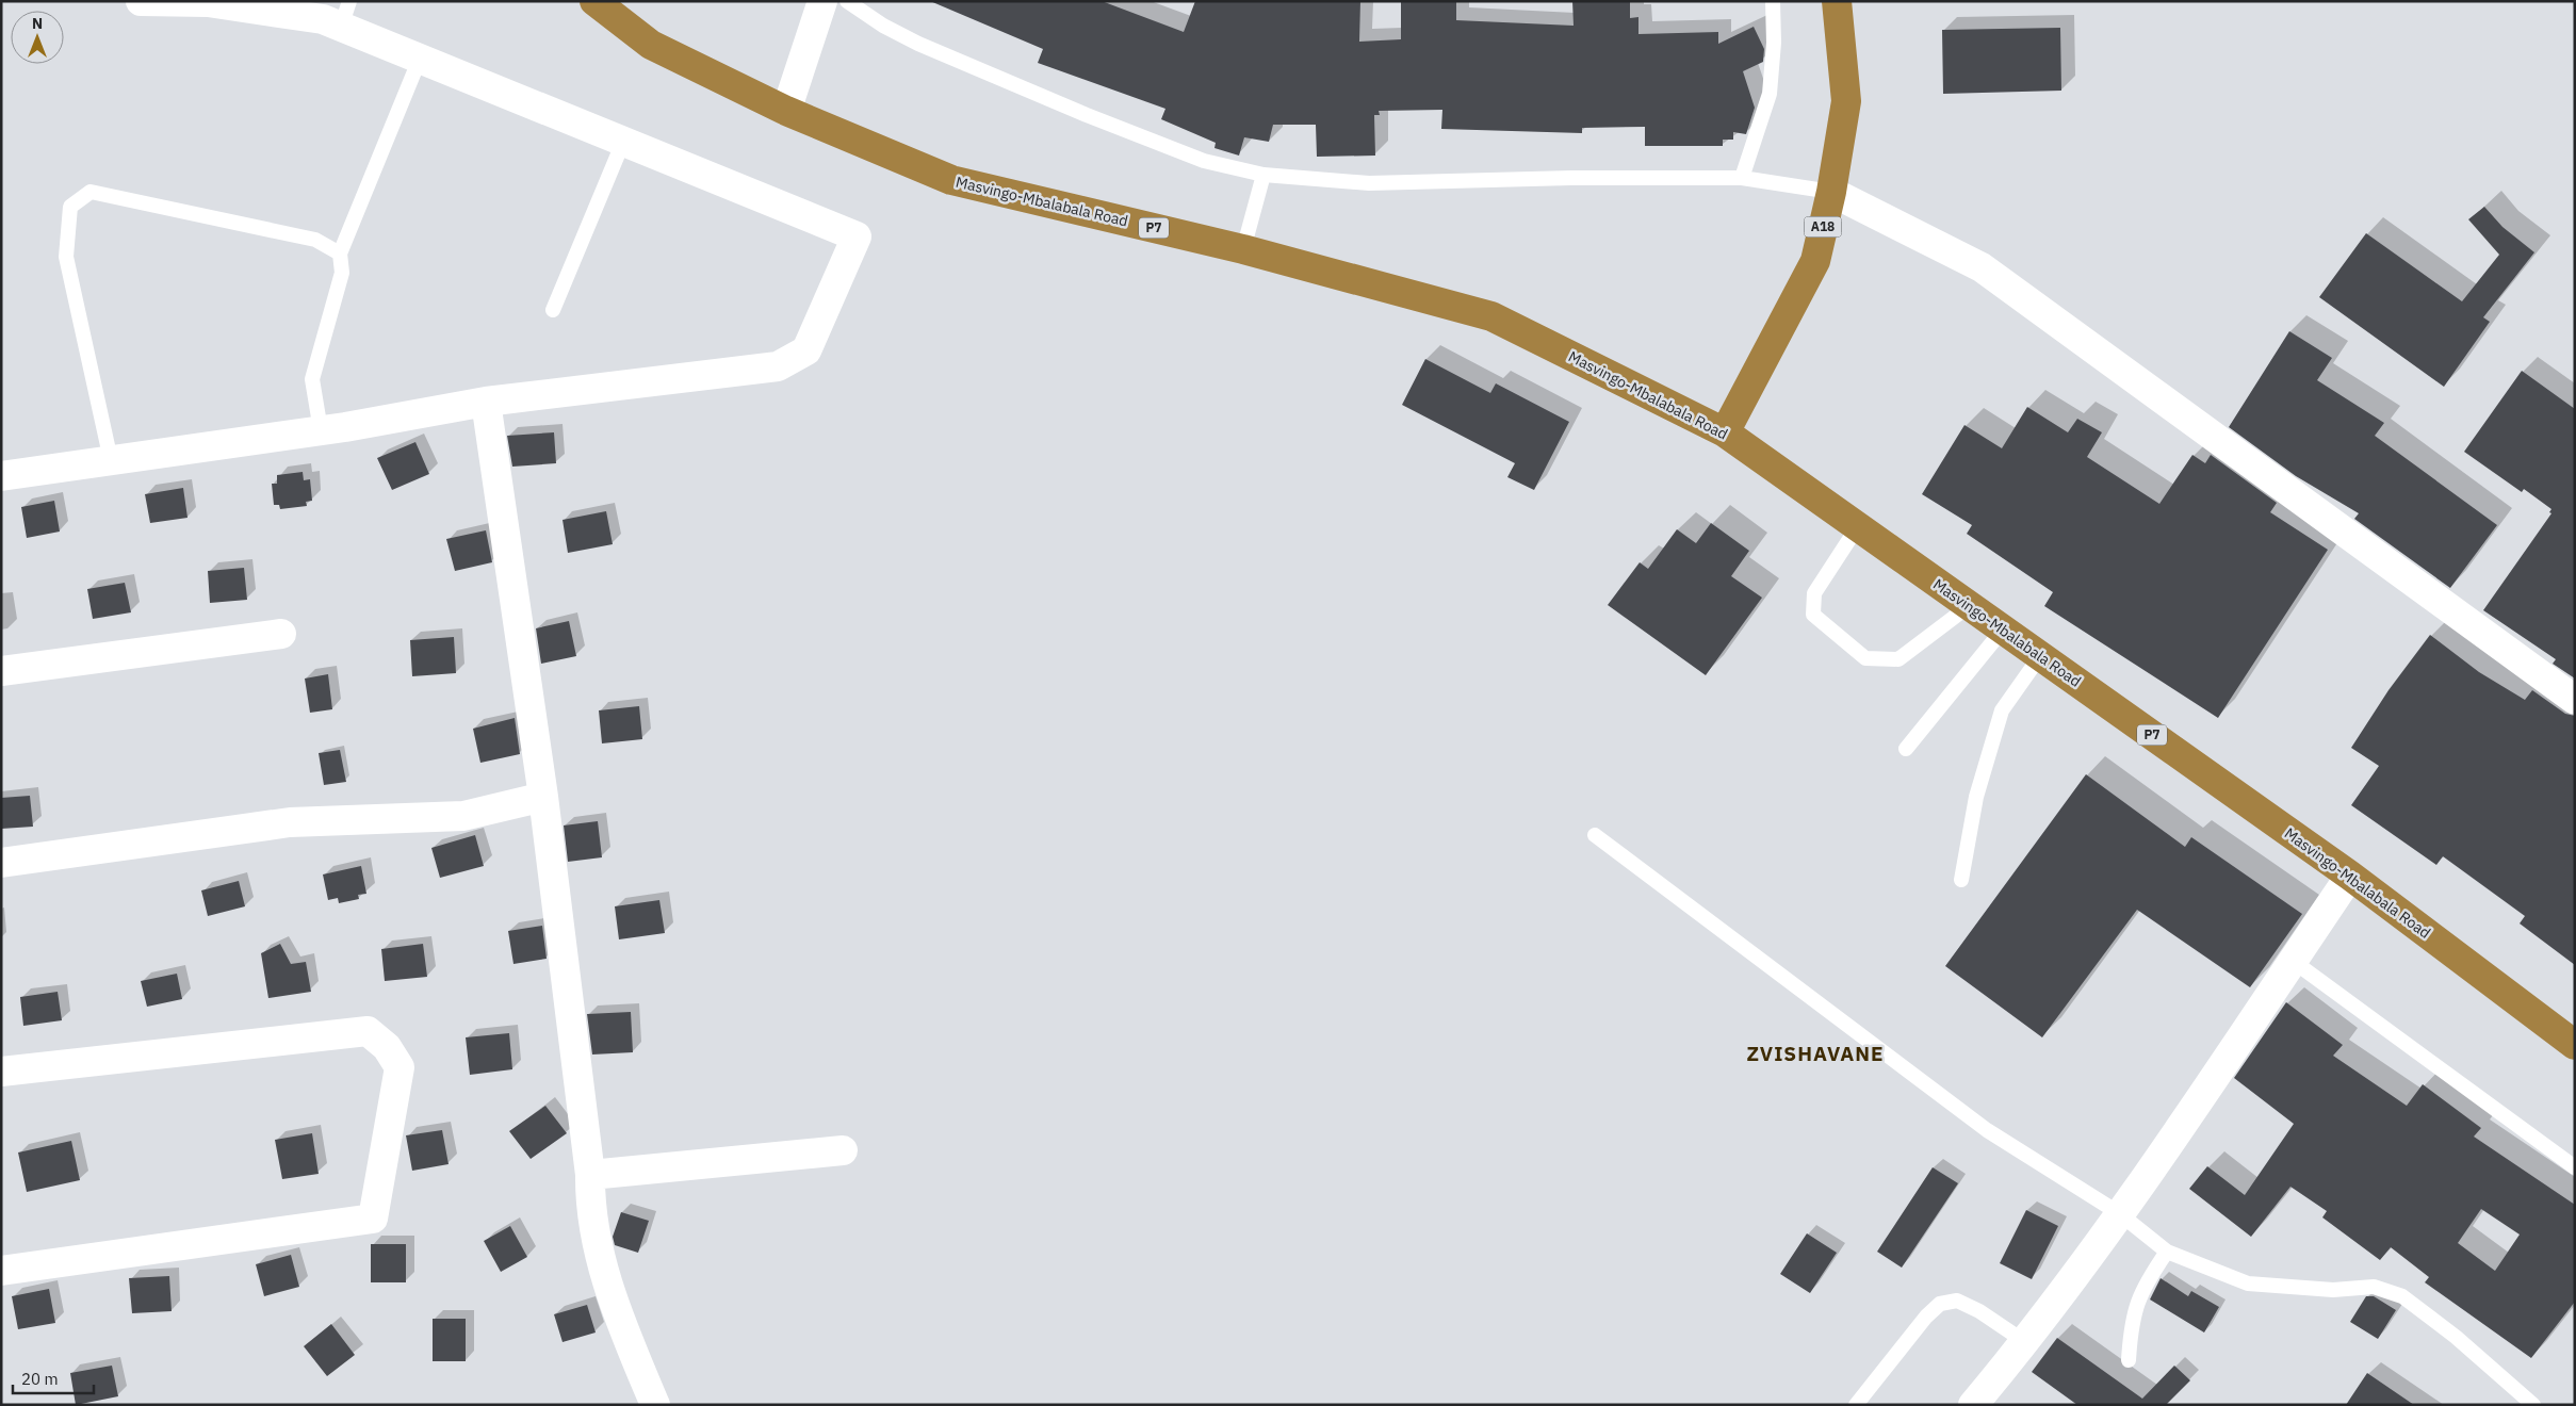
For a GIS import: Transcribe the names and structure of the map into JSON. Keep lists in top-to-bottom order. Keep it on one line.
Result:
{"streets":{"highway":["Masvingo-Mbalabala Road","A18","P7"]},"crossings":[["Masvingo-Mbalabala Road","A18"]],"districts":["ZVISHAVANE"],"scale_bar":"20 m","north":"top"}
